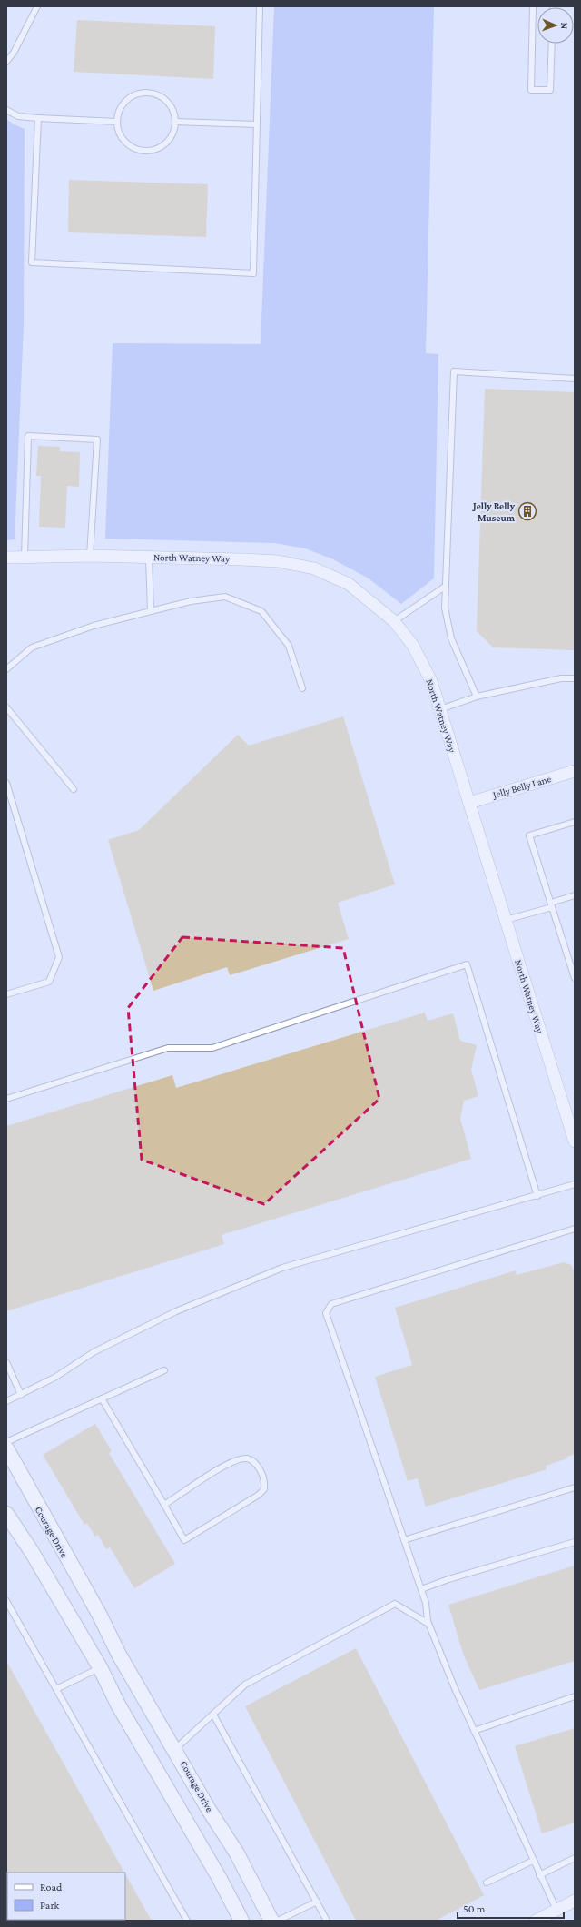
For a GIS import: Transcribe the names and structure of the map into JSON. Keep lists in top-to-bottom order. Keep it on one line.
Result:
{"streets":{"street":["North Watney Way","Jelly Belly Lane","Courage Drive"]},"crossings":[["North Watney Way","Jelly Belly Lane"]],"places":{"building":["Jelly Belly Museum"]},"legend":["Road","Park"],"scale_bar":"50 m","north":"right"}
